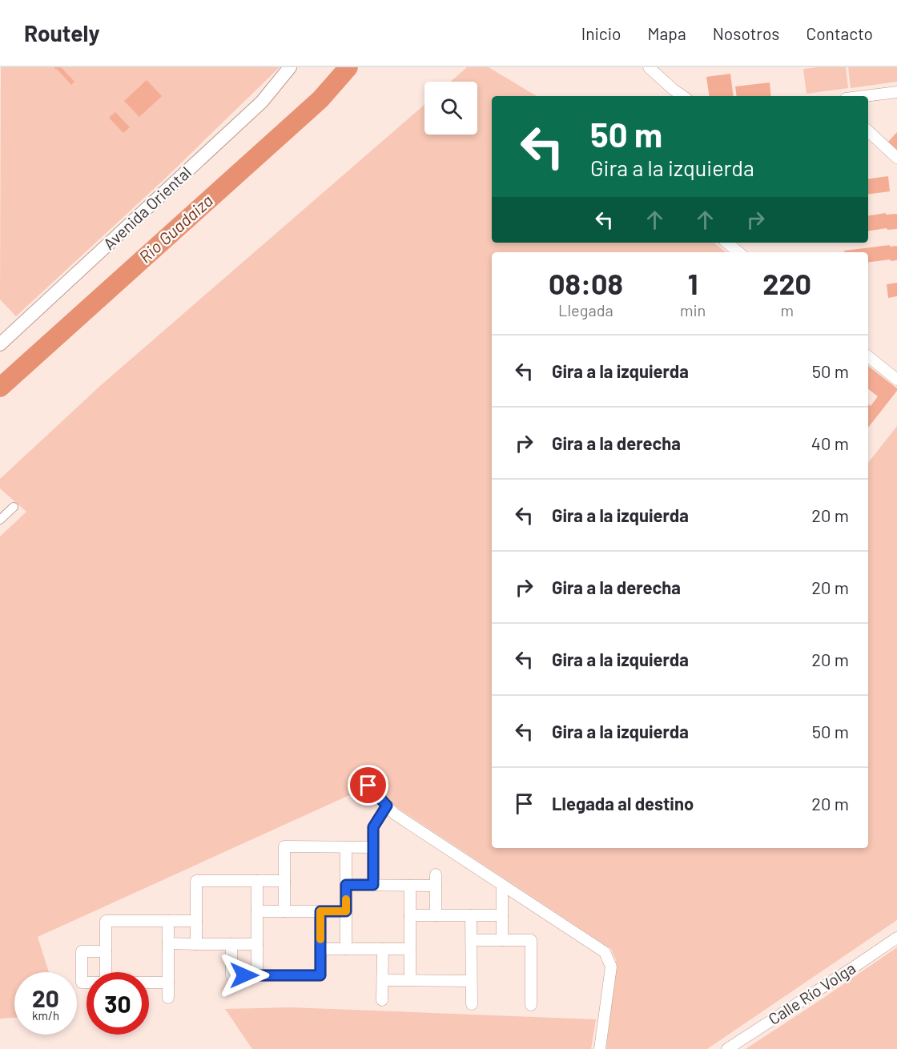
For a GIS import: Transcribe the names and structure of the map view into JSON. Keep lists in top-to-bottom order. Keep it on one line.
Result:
{"streets":{"street":["Avenida Oriental","Calle Río Volga"]},"water":["Rio Guadaiza"],"page":{"header":"Routely","nav":["Inicio","Mapa","Nosotros","Contacto"],"turn":["50 m","Gira a la izquierda"],"eta":["08:08","Llegada","1","min","220","m"],"list":[{"name":"Gira a la izquierda","value":"50 m"},{"name":"Gira a la derecha","value":"40 m"},{"name":"Gira a la izquierda","value":"20 m"},{"name":"Gira a la derecha","value":"20 m"},{"name":"Gira a la izquierda","value":"20 m"},{"name":"Gira a la izquierda","value":"50 m"},{"name":"Llegada al destino","value":"20 m"}],"speed":"20 km/h","limit":"30"}}
